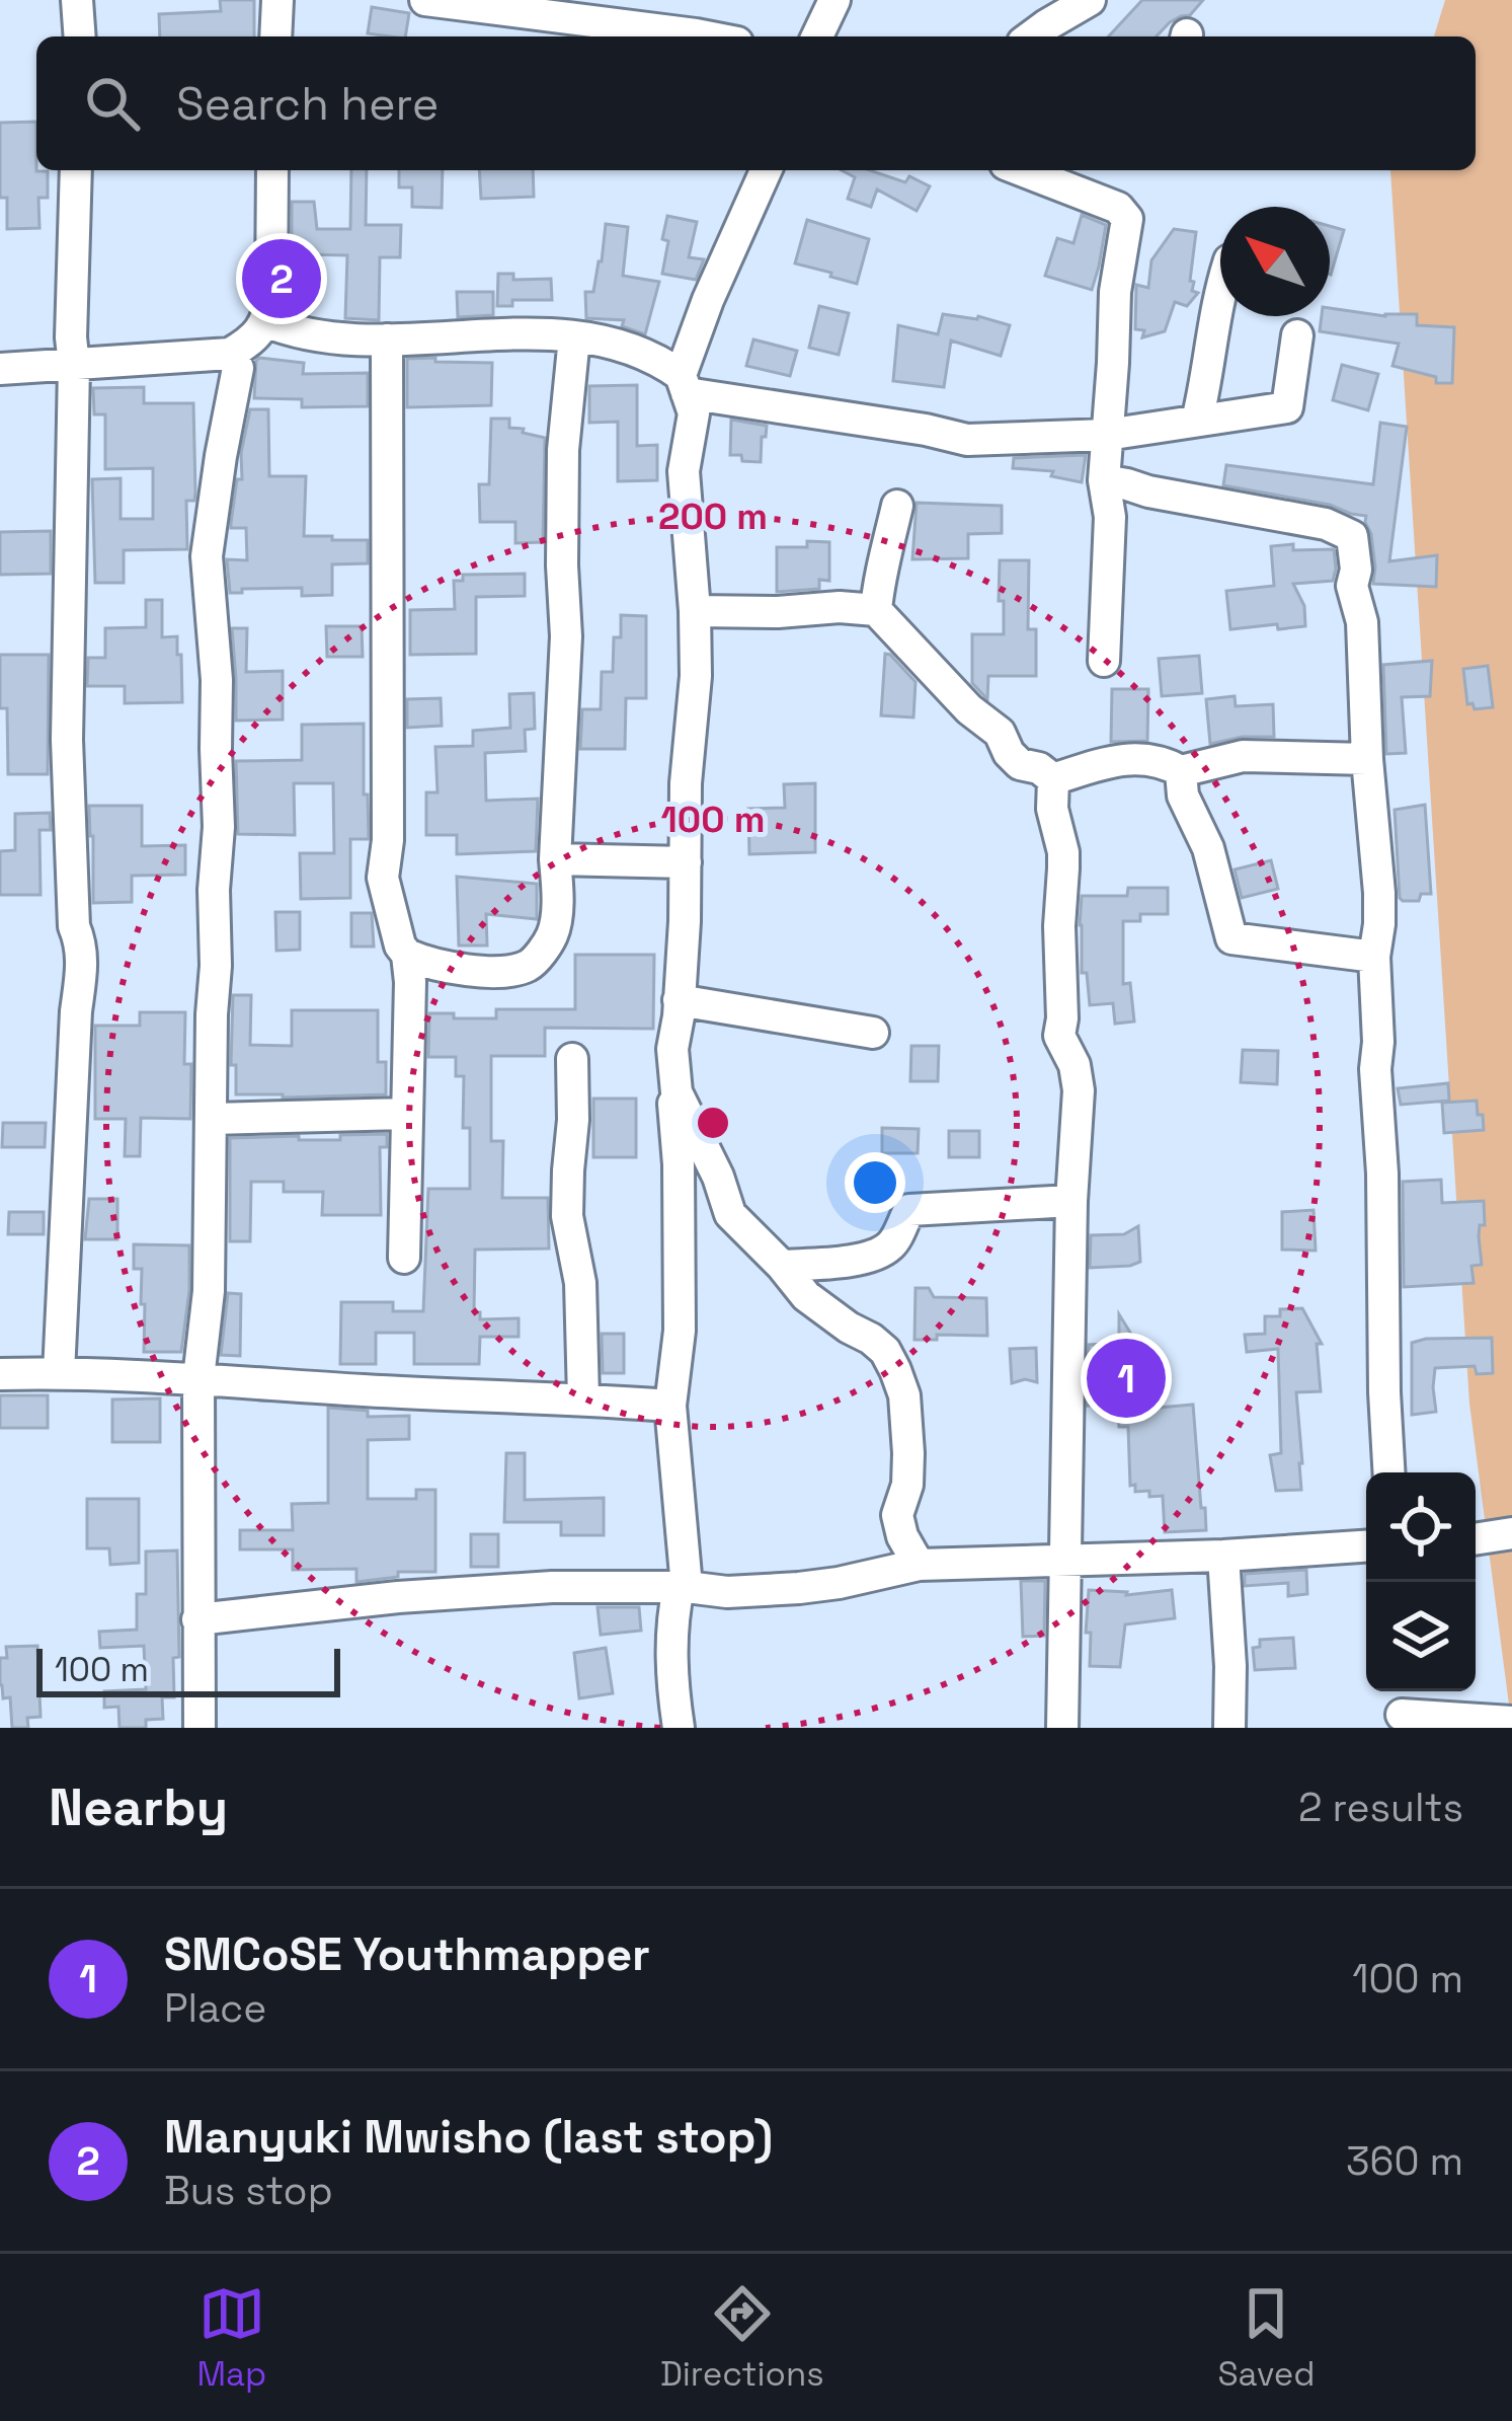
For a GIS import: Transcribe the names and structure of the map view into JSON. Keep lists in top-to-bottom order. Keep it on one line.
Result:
{"scale_bar":"100 m","north":"top left","page":{"search":"Search here","pins":["2","1"],"scale":"100 m","heading":["Nearby","2 results"],"list":[{"mark":"1","name":"SMCoSE Youthmapper","note":"Place","value":"100 m"},{"mark":"2","name":"Manyuki Mwisho (last stop)","note":"Bus stop","value":"360 m"}],"nav":["Map","Directions","Saved"]},"rings":["200 m","100 m"]}
